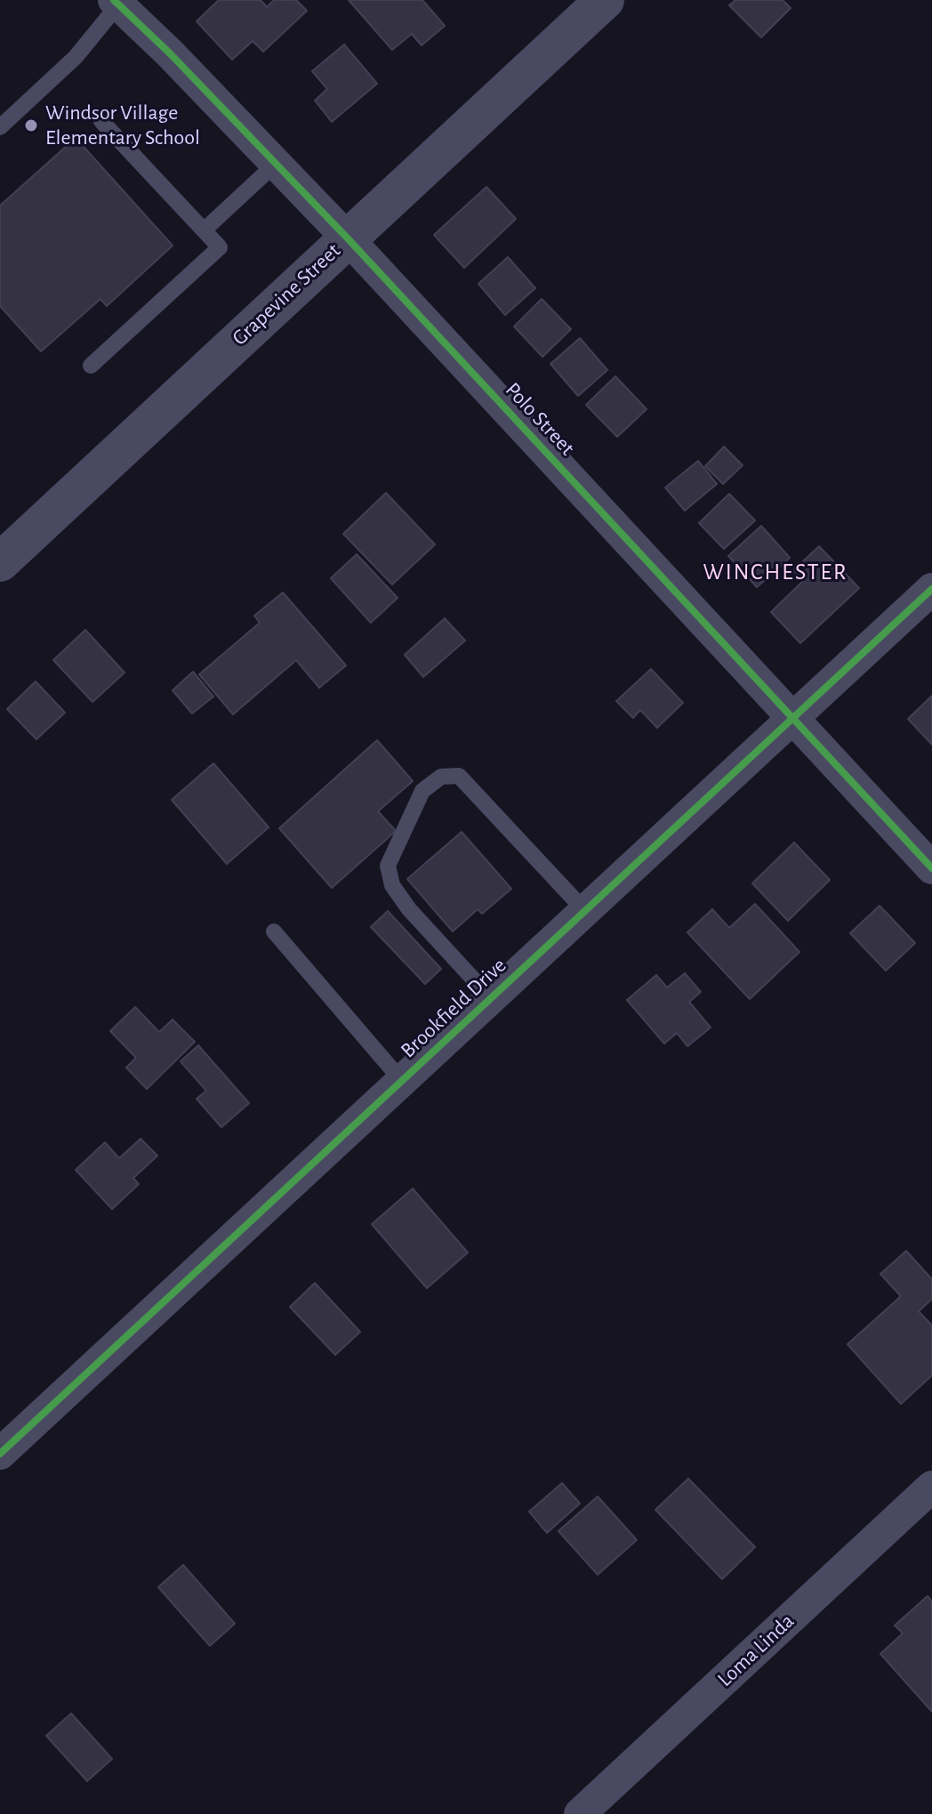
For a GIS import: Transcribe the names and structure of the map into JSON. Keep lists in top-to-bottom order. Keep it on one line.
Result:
{"streets":{"street":["Grapevine Street","Polo Street","Brookfield Drive","Loma Linda"]},"crossings":[["Grapevine Street","Polo Street"],["Polo Street","Brookfield Drive"]],"districts":["WINCHESTER"],"places":["Windsor Village Elementary School"]}
